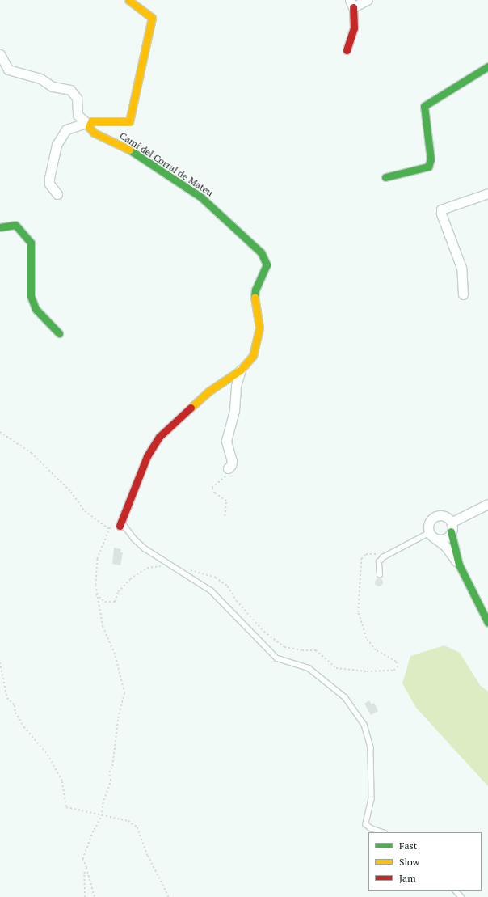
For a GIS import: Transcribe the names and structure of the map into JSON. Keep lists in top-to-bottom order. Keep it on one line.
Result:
{"streets":{"street":["Camí del Corral de Mateu"]},"legend":["Fast","Slow","Jam"]}
